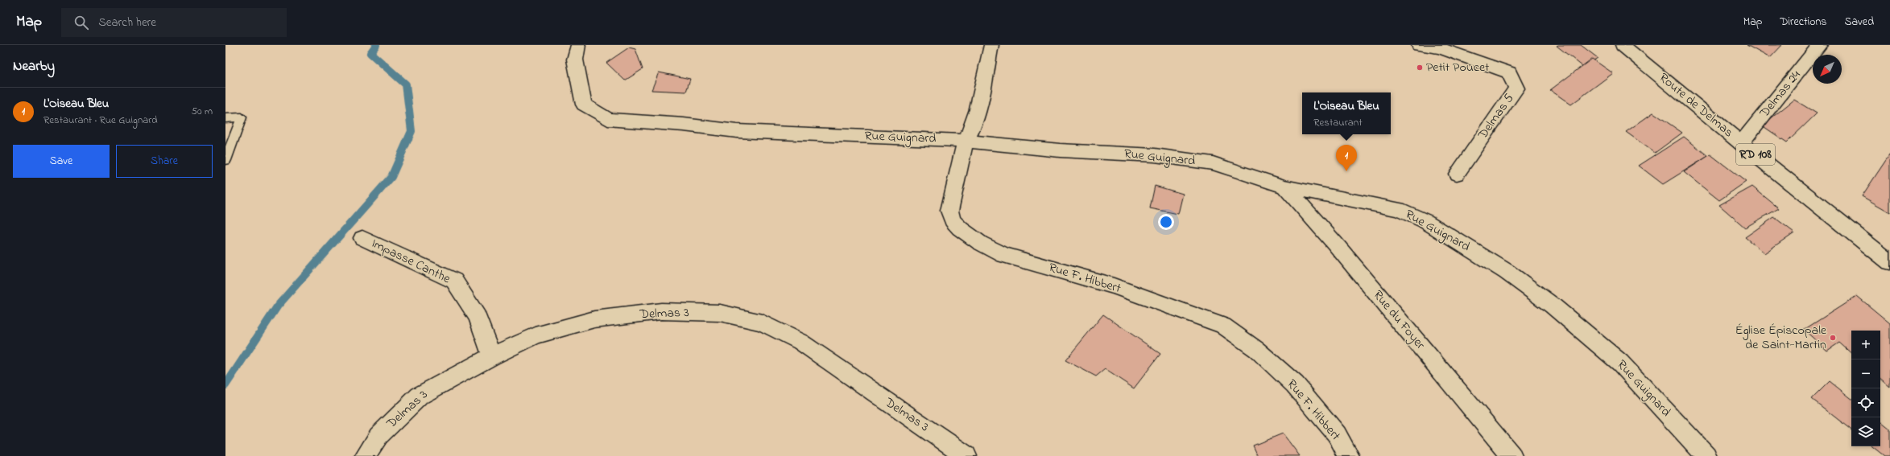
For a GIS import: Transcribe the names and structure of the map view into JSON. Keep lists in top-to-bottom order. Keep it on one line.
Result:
{"streets":{"street":["Delmas 24","Route de Delmas","Delmas 5","Rue Guignard","RD 108","Impasse Canthe","Rue F. Hibbert","Delmas 3","Rue du Foyer"]},"crossings":[["Delmas 24","Route de Delmas"],["Rue Guignard","Rue F. Hibbert"],["Rue Guignard","Rue du Foyer"],["Impasse Canthe","Delmas 3"]],"places":["Petit Poucet","Église Épiscopale de Saint-Martin"],"north":"bottom left","page":{"header":"Map","search":"Search here","nav":["Map","Directions","Saved"],"heading":"Nearby","list":[{"mark":"1","name":"L'Oiseau Bleu","note":"Restaurant · Rue Guignard","value":"50 m"}],"popup":["L'Oiseau Bleu","Restaurant"],"buttons":["Save","Share"],"pins":"1","map_buttons":["+","−"]}}
